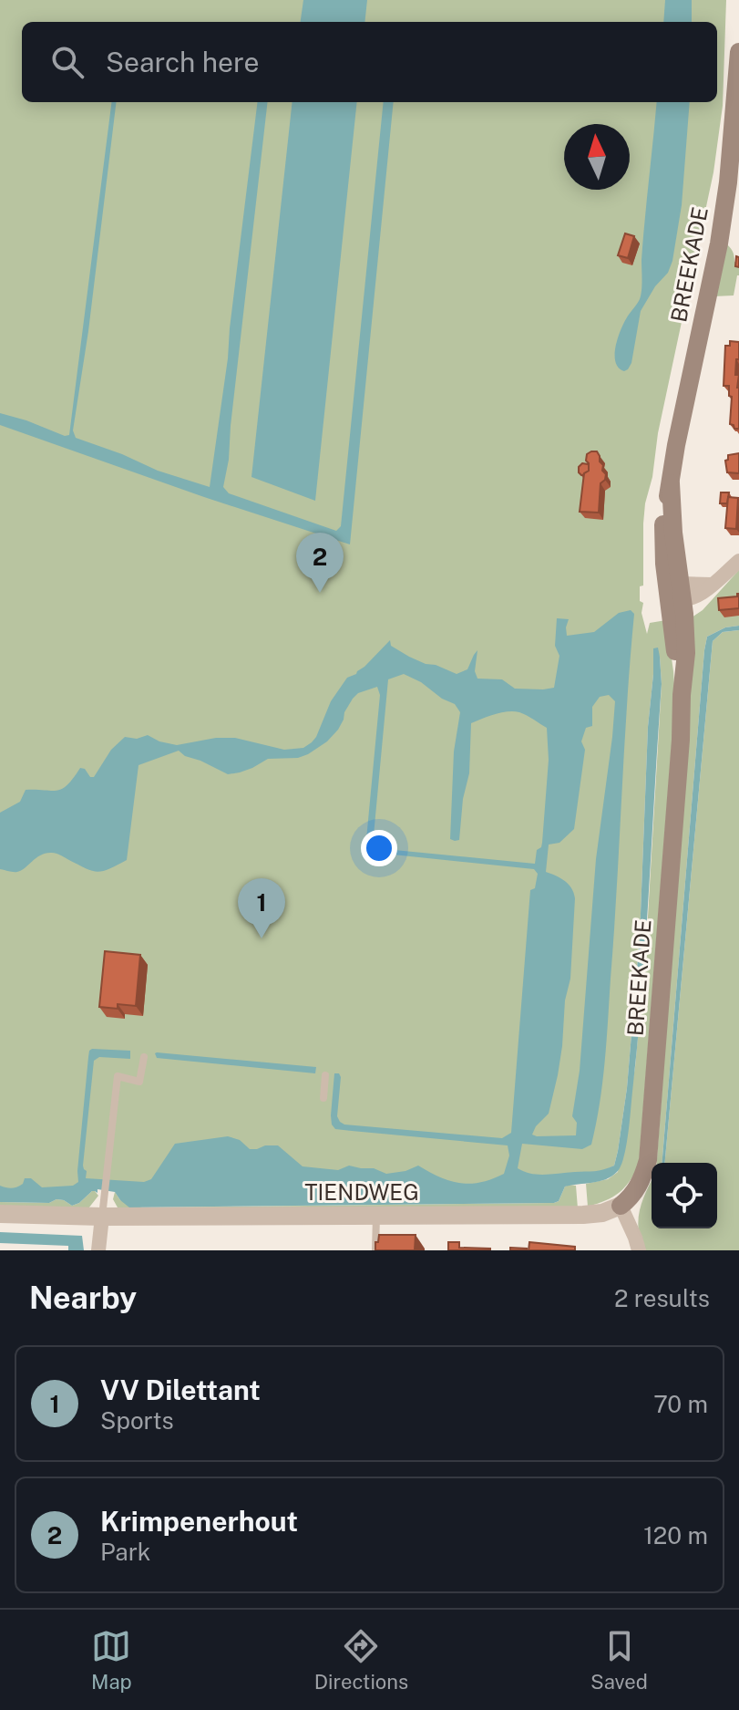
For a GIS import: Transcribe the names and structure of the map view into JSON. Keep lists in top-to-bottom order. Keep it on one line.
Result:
{"streets":{"main road":["BREEKADE"],"street":["TIENDWEG"]},"crossings":[["BREEKADE","TIENDWEG"]],"north":"top","page":{"search":"Search here","pins":["2","1"],"heading":["Nearby","2 results"],"list":[{"mark":"1","name":"VV Dilettant","note":"Sports","value":"70 m"},{"mark":"2","name":"Krimpenerhout","note":"Park","value":"120 m"}],"nav":["Map","Directions","Saved"]}}
